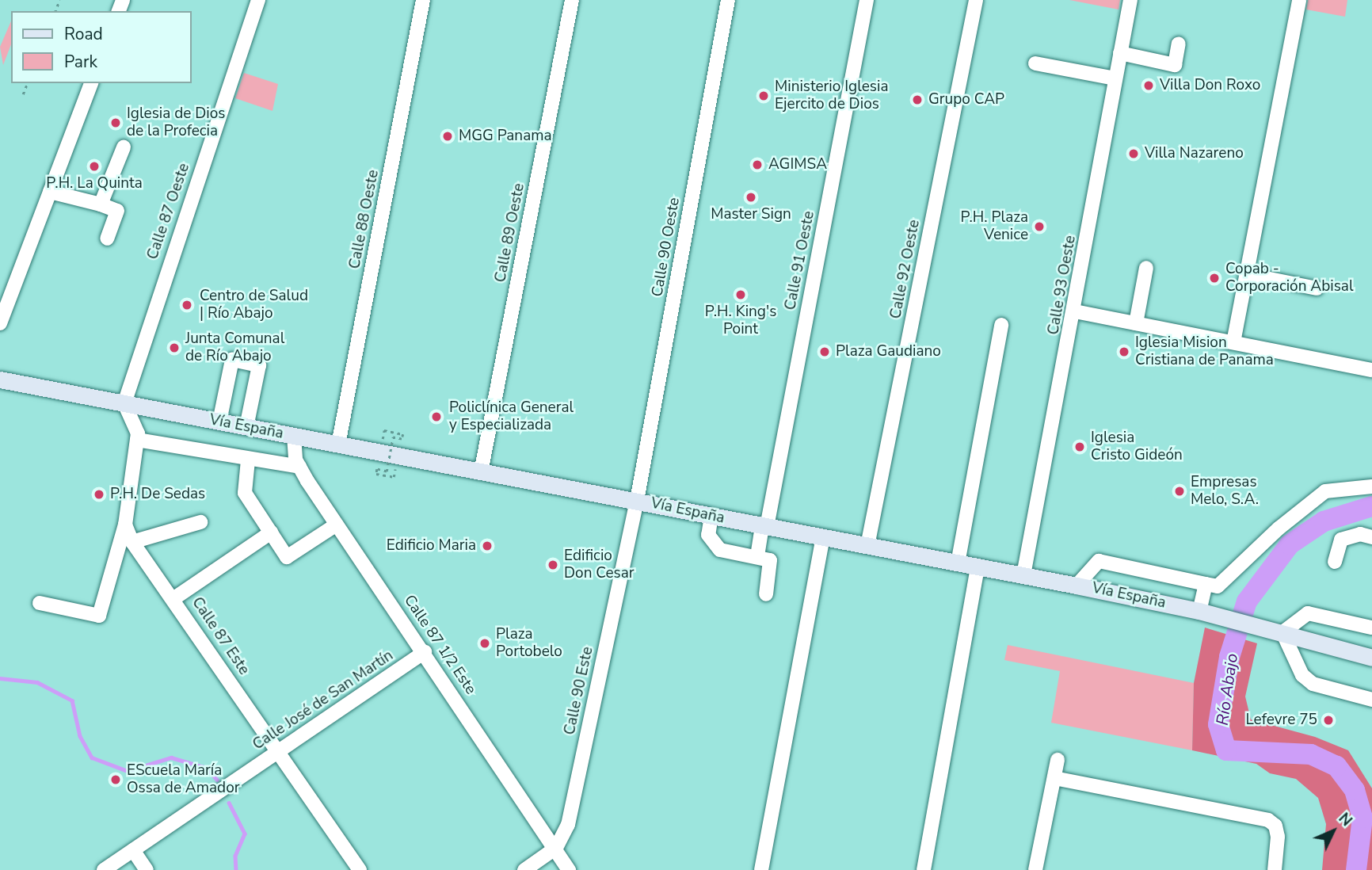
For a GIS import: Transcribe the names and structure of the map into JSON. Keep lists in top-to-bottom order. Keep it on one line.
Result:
{"streets":{"main road":["Vía España"],"street":["Calle 87 Oeste","Calle 88 Oeste","Calle 89 Oeste","Calle 90 Oeste","Calle 91 Oeste","Calle 92 Oeste","Calle 93 Oeste","Calle 87 Este","Calle 87 1/2 Este","Calle 90 Este","Calle José de San Martín"]},"crossings":[["Calle 87 Oeste","Vía España"],["Calle 88 Oeste","Vía España"],["Calle 89 Oeste","Vía España"],["Calle 90 Oeste","Vía España"],["Calle 90 Oeste","Calle 90 Este"],["Calle 91 Oeste","Vía España"],["Calle 92 Oeste","Vía España"],["Calle 93 Oeste","Vía España"],["Vía España","Calle 87 1/2 Este"],["Vía España","Calle 90 Este"],["Calle 87 Este","Calle José de San Martín"],["Calle 87 1/2 Este","Calle 90 Este"],["Calle 87 1/2 Este","Calle José de San Martín"]],"water":["Río Abajo"],"places":["Villa Don Roxo","Ministerio Iglesia Ejercito de Dios","Grupo CAP","Iglesia de Dios de la Profecia","MGG Panama","Villa Nazareno","AGIMSA","P.H. La Quinta","Master Sign","P.H. Plaza Venice","Copab - Corporación Abisal","P.H. King's Point","Centro de Salud | Río Abajo","Junta Comunal de Río Abajo","Plaza Gaudiano","Iglesia Mision Cristiana de Panama","Policlínica General y Especializada","Iglesia Cristo Gideón","Empresas Melo, S.A.","P.H. De Sedas","Edificio Maria","Edificio Don Cesar","Plaza Portobelo","Lefevre 75","EScuela María Ossa de Amador"],"legend":["Road","Park"],"north":"top right"}
